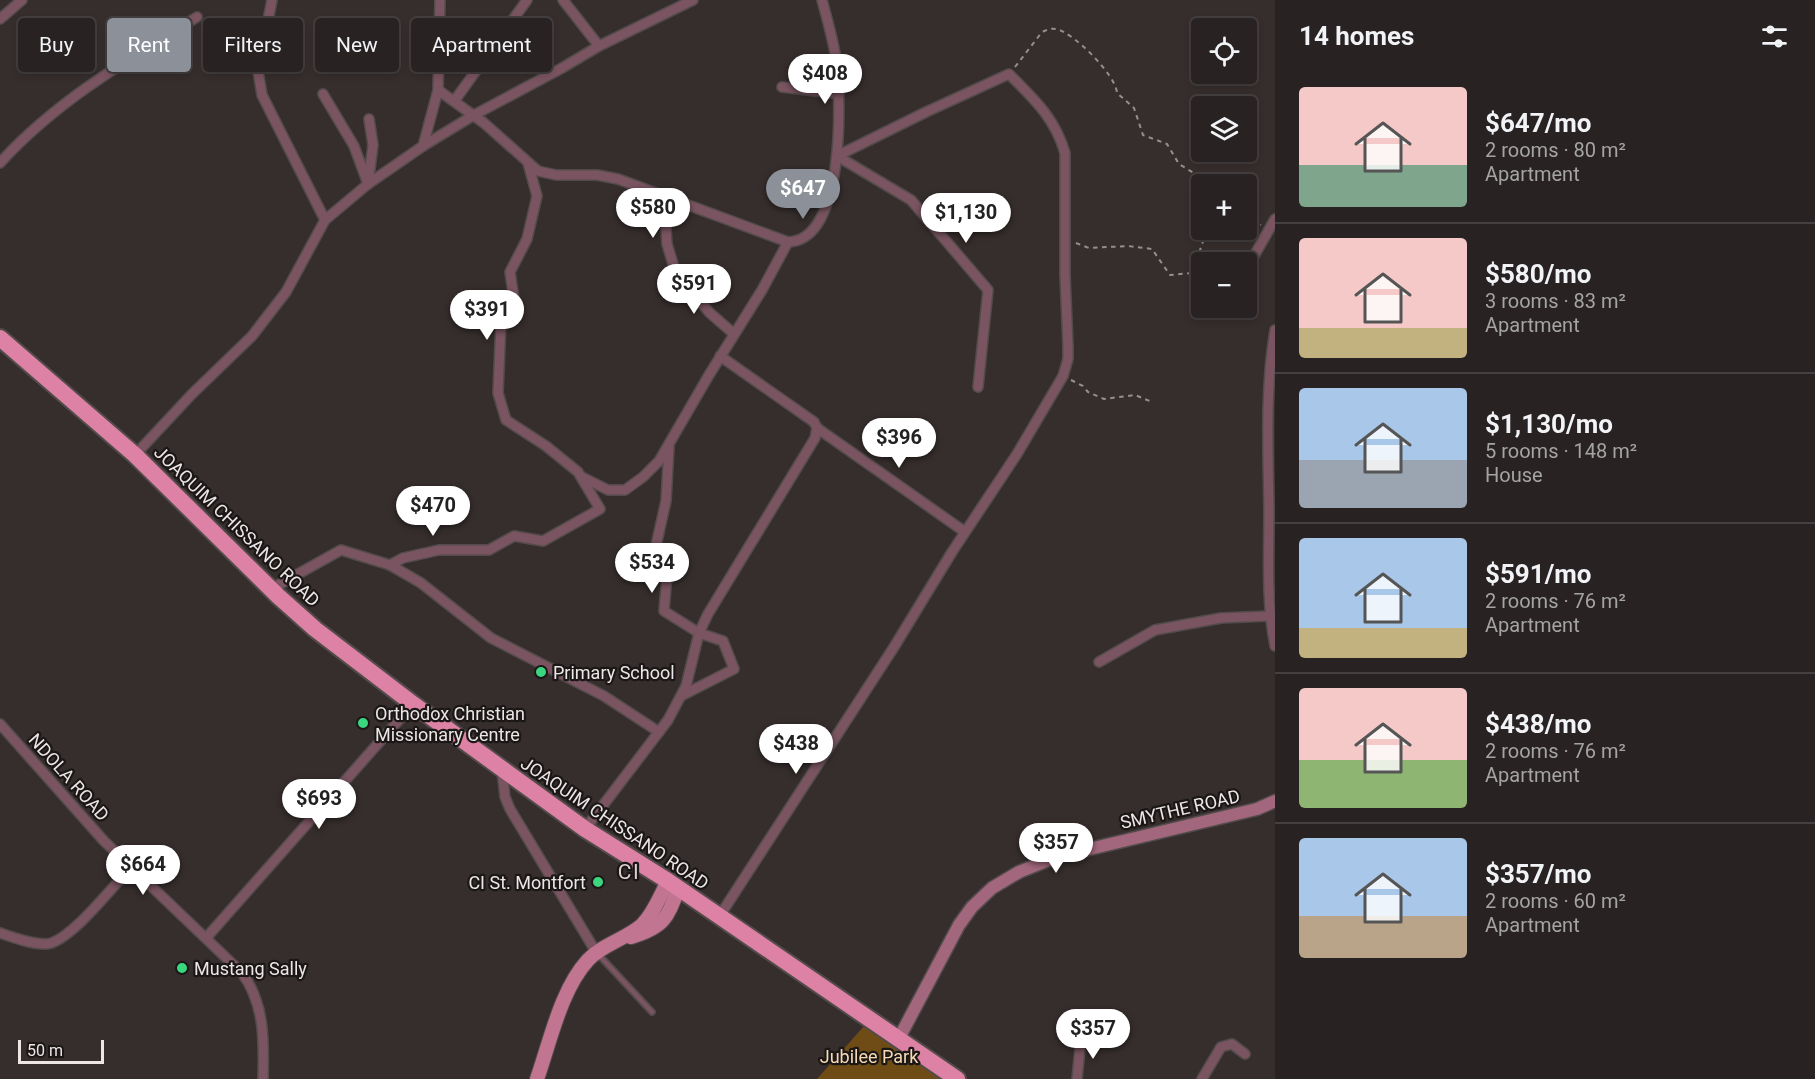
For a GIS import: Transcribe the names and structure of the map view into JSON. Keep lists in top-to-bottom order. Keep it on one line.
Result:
{"streets":{"highway":["JOAQUIM CHISSANO ROAD"],"street":["NDOLA ROAD","SMYTHE ROAD"]},"crossings":[["JOAQUIM CHISSANO ROAD","SMYTHE ROAD"]],"districts":["CI"],"parks":["Jubilee Park"],"places":["Primary School","Orthodox Christian Missionary Centre","CI St. Montfort","Mustang Sally"],"scale_bar":"50 m","page":{"heading":"14 homes","map_buttons":["+","−"],"chip":["Buy","Rent","Filters","New","Apartment"],"price":["$408","$647","$580","$1,130","$591","$391","$396","$470","$534","$438","$693","$357","$664","$357"],"list":[{"name":"$647/mo","note":"2 rooms · 80 m² · Apartment"},{"name":"$580/mo","note":"3 rooms · 83 m² · Apartment"},{"name":"$1,130/mo","note":"5 rooms · 148 m² · House"},{"name":"$591/mo","note":"2 rooms · 76 m² · Apartment"},{"name":"$438/mo","note":"2 rooms · 76 m² · Apartment"},{"name":"$357/mo","note":"2 rooms · 60 m² · Apartment"}],"scale":"50 m"}}
